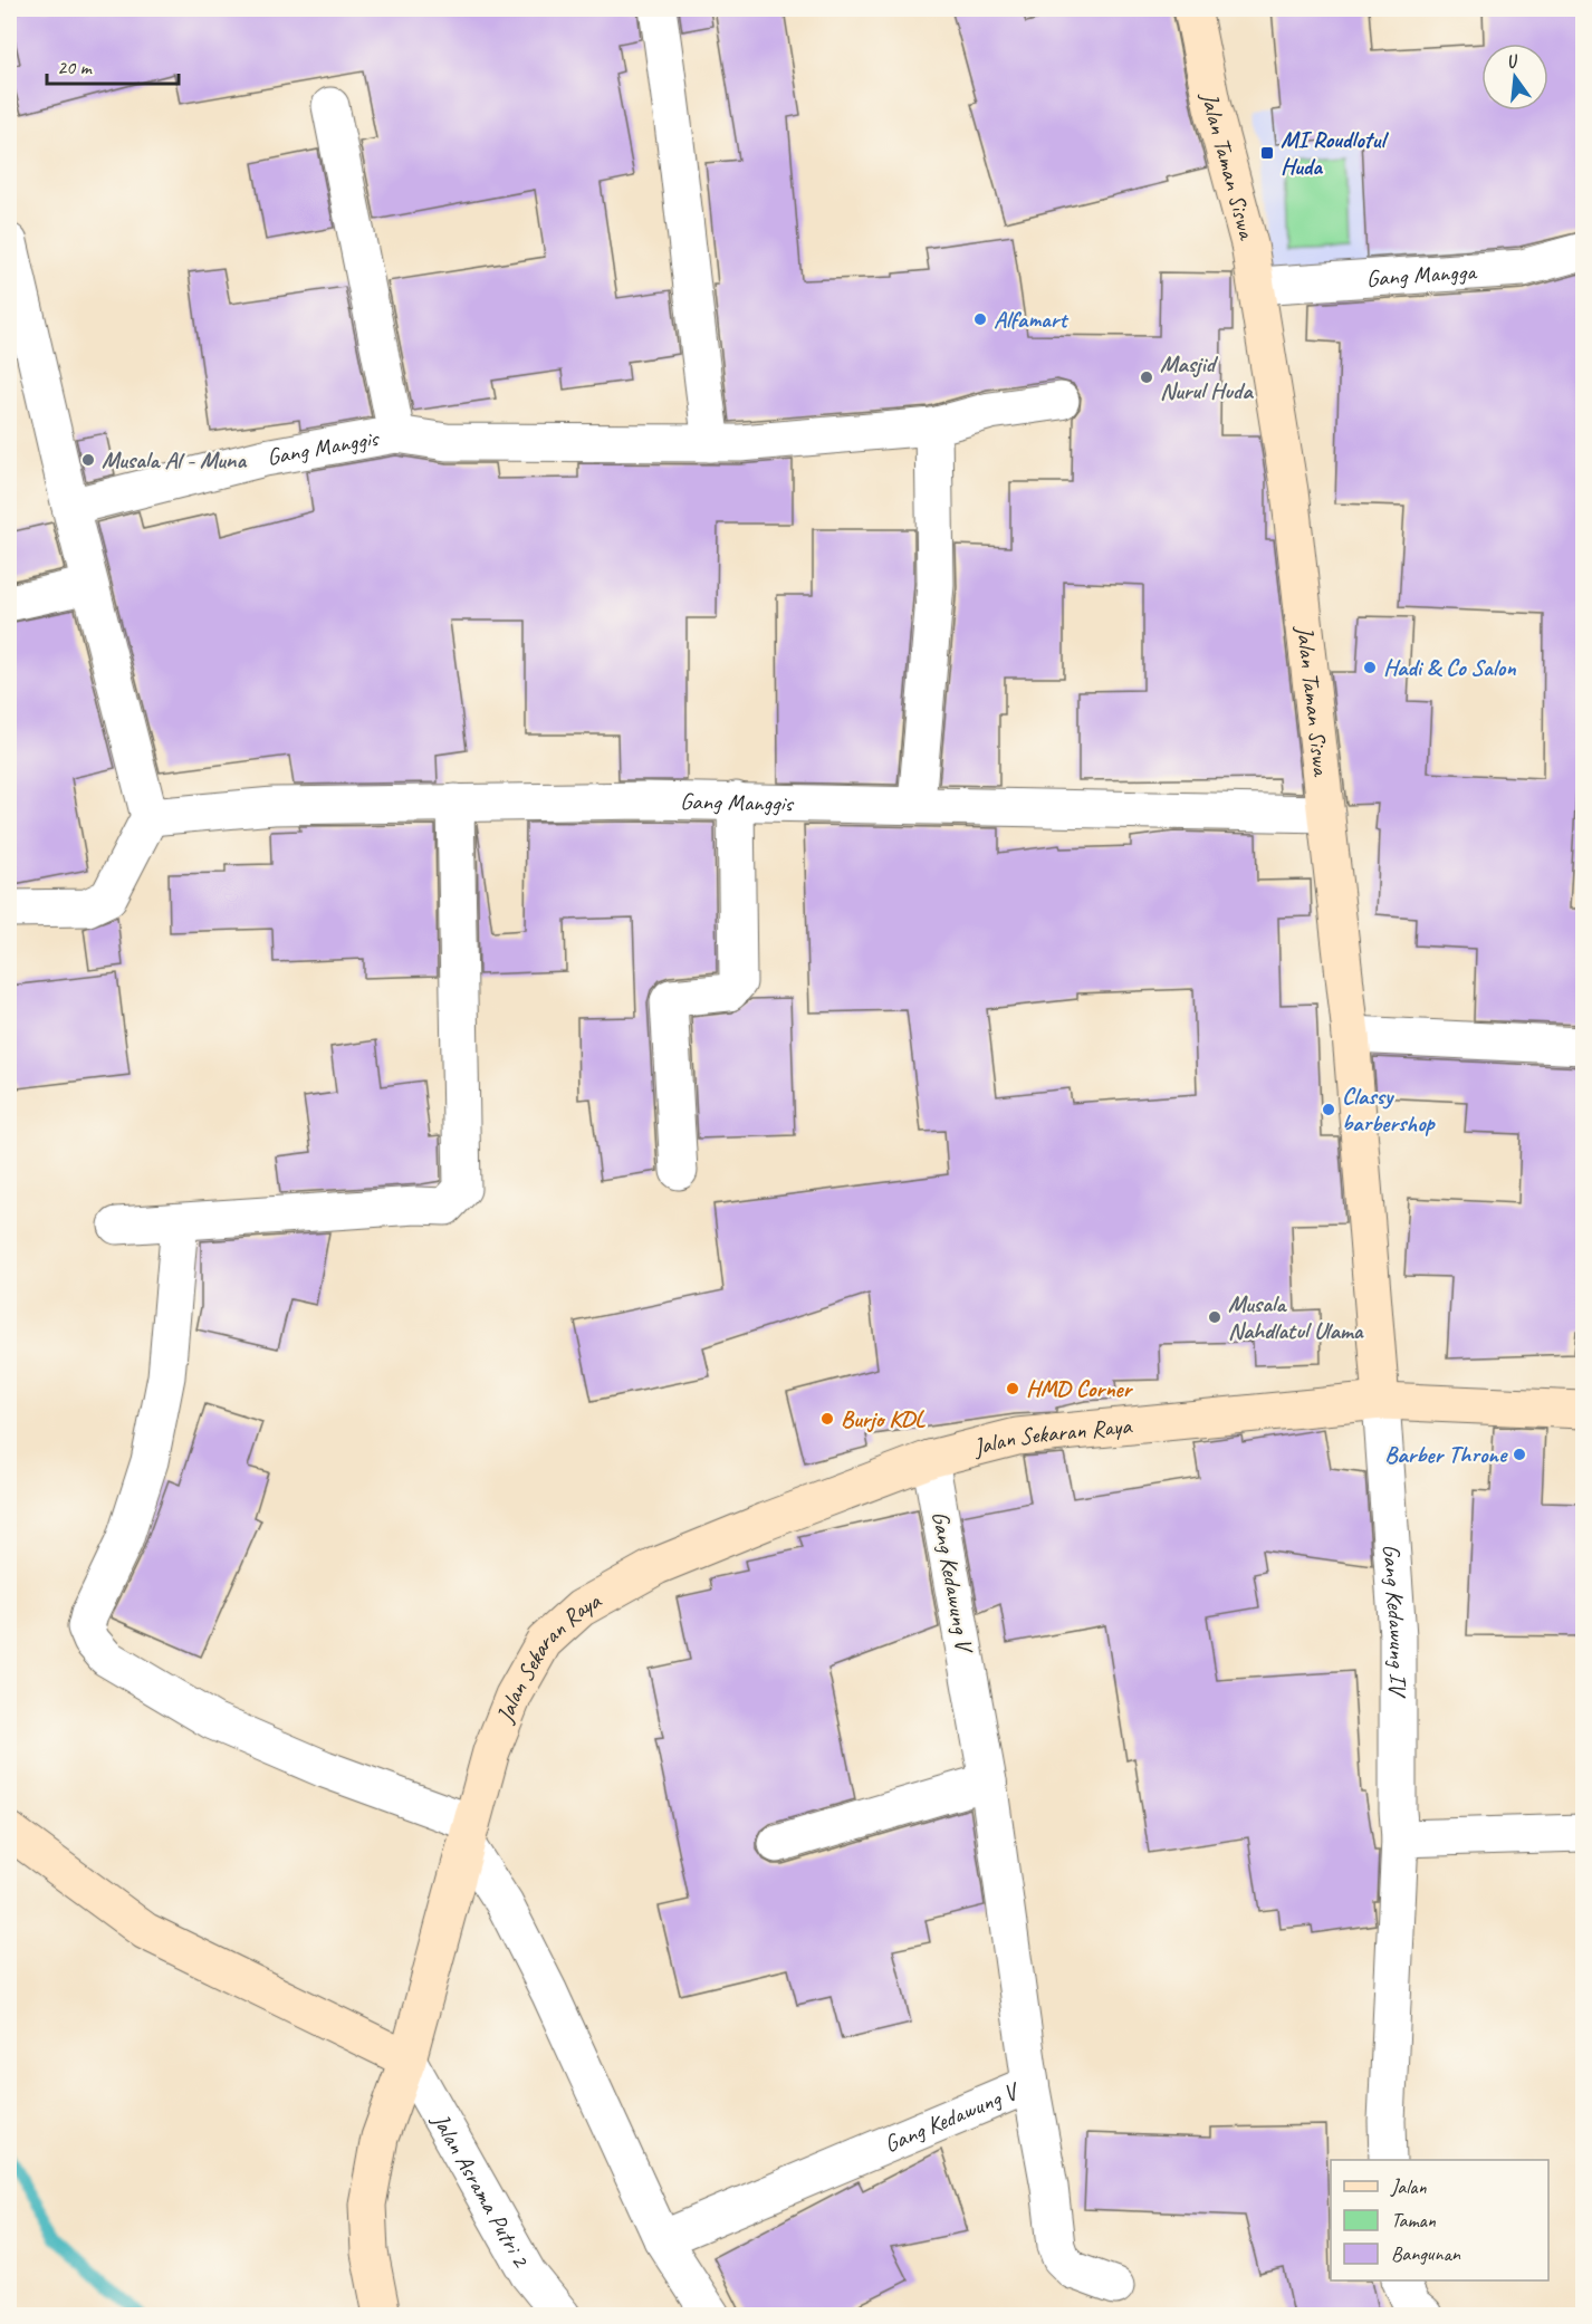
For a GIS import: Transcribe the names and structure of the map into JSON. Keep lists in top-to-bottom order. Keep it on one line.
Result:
{"streets":{"main road":["Jalan Taman Siswa","Jalan Sekaran Raya"],"street":["Gang Mangga","Gang Manggis","Gang Kedawung V","Gang Kedawung IV","Jalan Asrama Putri 2"]},"crossings":[["Jalan Taman Siswa","Gang Mangga"],["Jalan Taman Siswa","Gang Manggis"],["Jalan Taman Siswa","Jalan Sekaran Raya"],["Jalan Taman Siswa","Gang Kedawung IV"],["Jalan Sekaran Raya","Gang Kedawung V"],["Jalan Sekaran Raya","Gang Kedawung IV"],["Jalan Sekaran Raya","Jalan Asrama Putri 2"]],"places":{"transit":["MI Roudlotul Huda"],"other":["Alfamart","Masjid Nurul Huda","Musala Al - Muna","Hadi & Co Salon","Classy barbershop","Musala Nahdlatul Ulama","HMD Corner","Burjo KDL","Barber Throne"]},"legend":["Jalan","Taman","Bangunan"],"scale_bar":"20 m","north":"top"}
